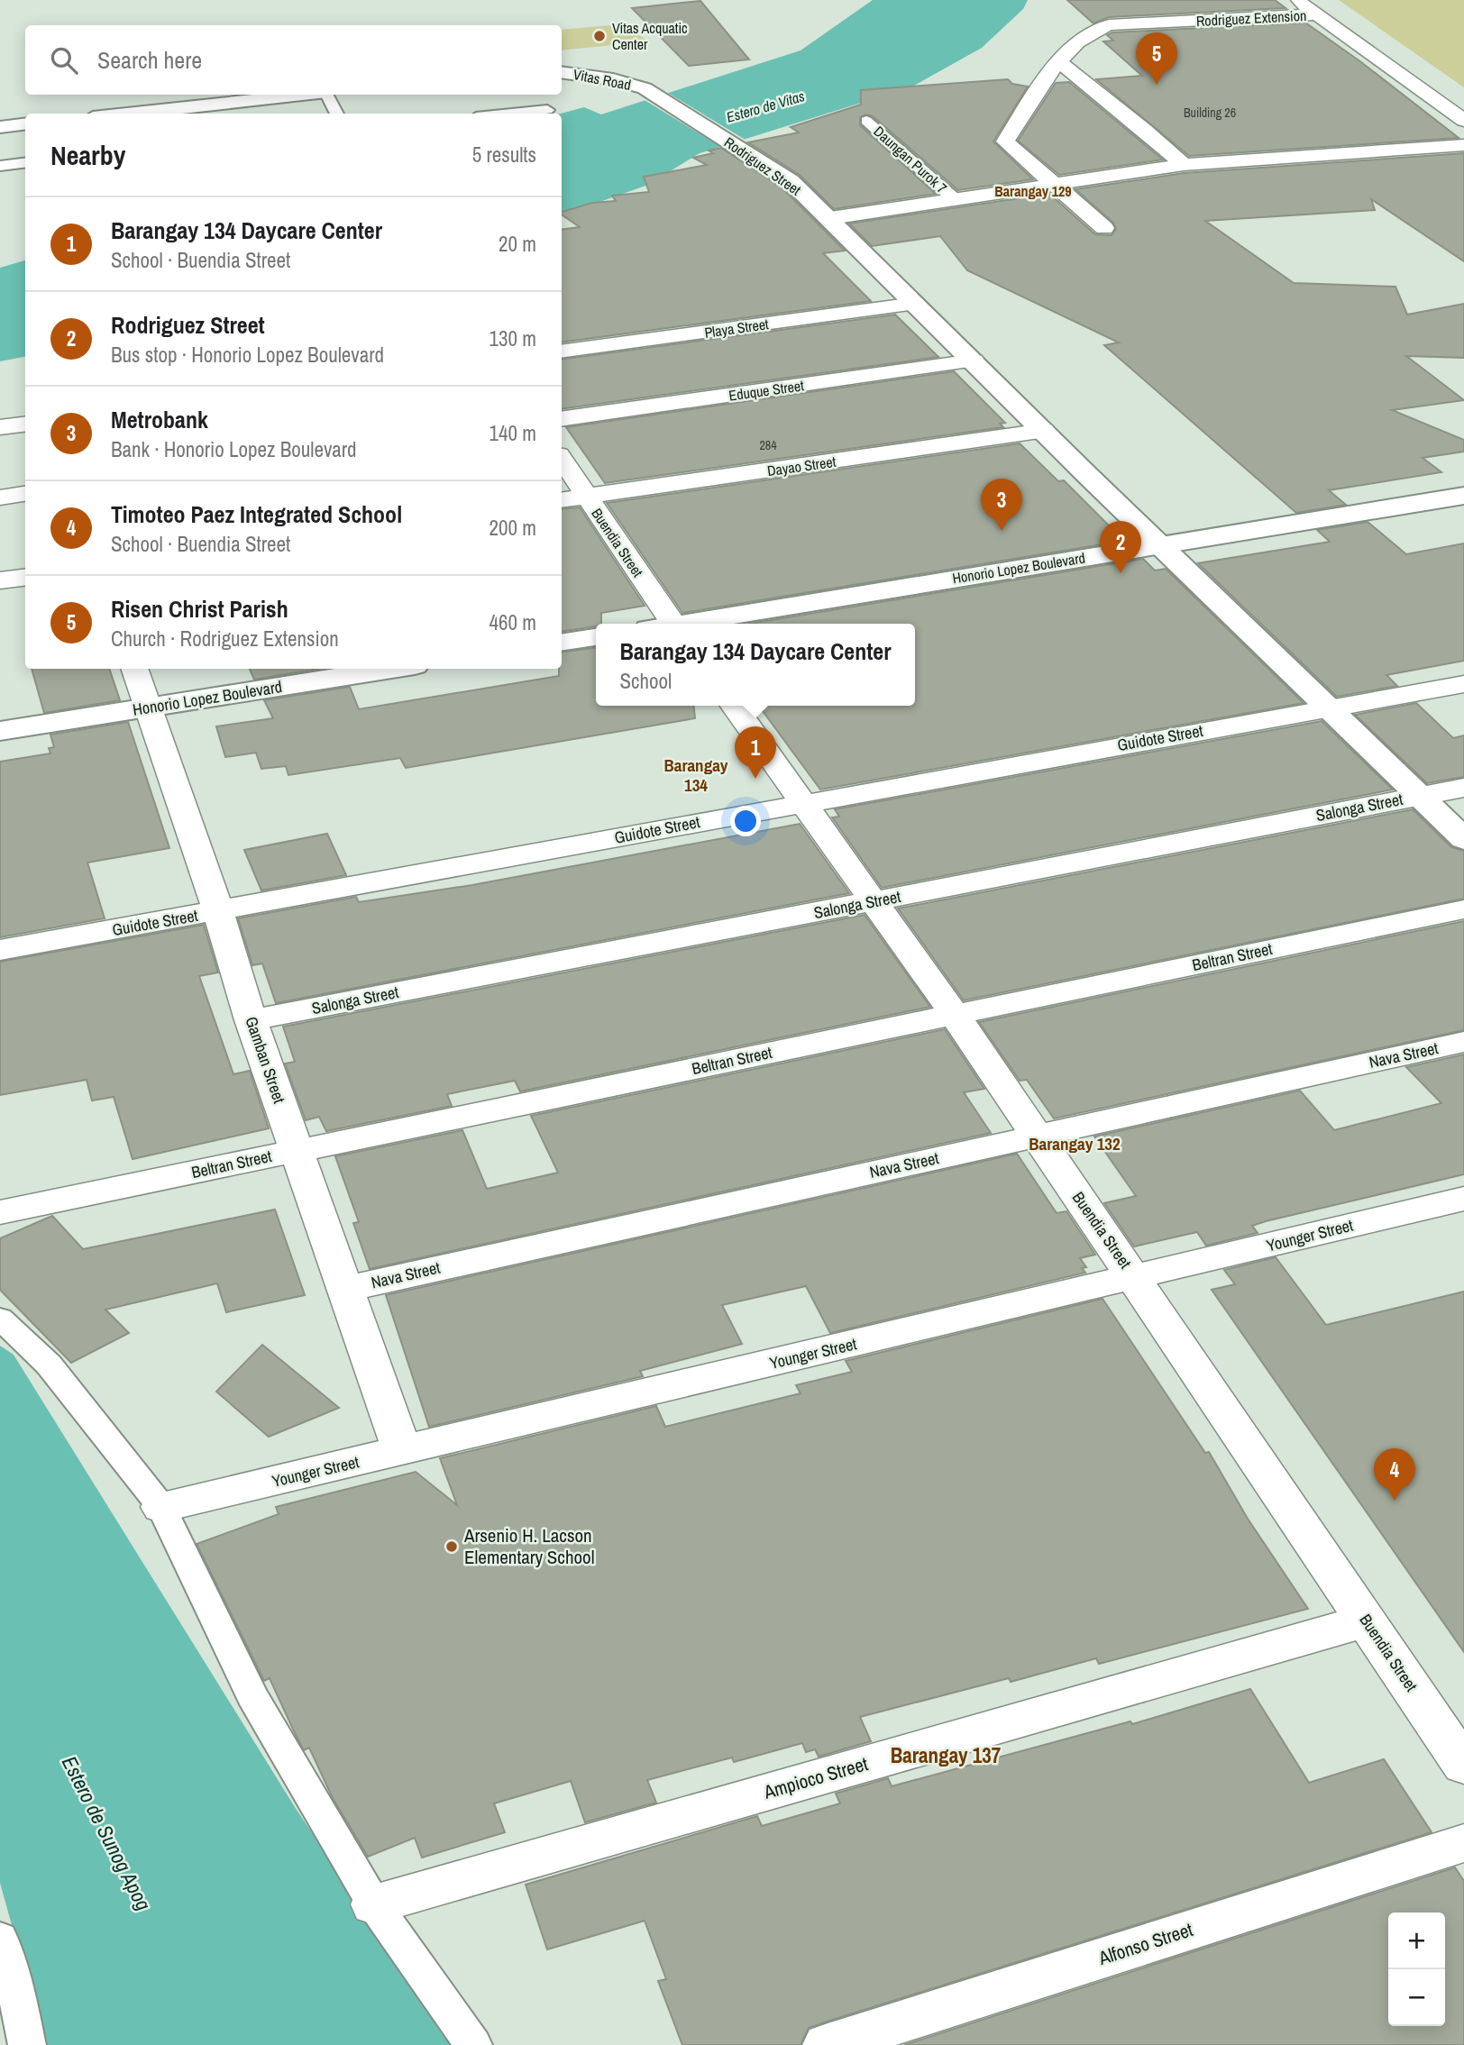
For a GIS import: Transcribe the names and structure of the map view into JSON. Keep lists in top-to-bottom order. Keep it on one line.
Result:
{"streets":{"street":["Rodriguez Extension","Vitas Road","Daungan Purok 7","Rodriguez Street","Playa Street","Eduque Street","Dayao Street","Buendia Street","Honorio Lopez Boulevard","Guidote Street","Salonga Street","Beltran Street","Nava Street","Gamban Street","Younger Street","Ampioco Street","Alfonso Street"]},"crossings":[["Vitas Road","Rodriguez Street"],["Rodriguez Street","Playa Street"],["Rodriguez Street","Eduque Street"],["Rodriguez Street","Dayao Street"],["Rodriguez Street","Honorio Lopez Boulevard"],["Rodriguez Street","Guidote Street"],["Rodriguez Street","Salonga Street"],["Dayao Street","Buendia Street"],["Buendia Street","Guidote Street"],["Buendia Street","Salonga Street"],["Buendia Street","Beltran Street"],["Buendia Street","Nava Street"],["Buendia Street","Younger Street"],["Buendia Street","Ampioco Street"],["Honorio Lopez Boulevard","Gamban Street"],["Guidote Street","Gamban Street"],["Salonga Street","Gamban Street"],["Beltran Street","Gamban Street"],["Nava Street","Gamban Street"],["Gamban Street","Younger Street"]],"districts":["Barangay 129","Barangay 134","Barangay 132","Barangay 137"],"water":["Estero de Vitas","Estero de Sunog Apog"],"places":["Vitas Acquatic Center","Arsenio H. Lacson Elementary School"],"house_numbers":["Building 26","284"],"page":{"search":"Search here","pins":["5","3","2","1","4"],"heading":["Nearby","5 results"],"list":[{"mark":"1","name":"Barangay 134 Daycare Center","note":"School · Buendia Street","value":"20 m"},{"mark":"2","name":"Rodriguez Street","note":"Bus stop · Honorio Lopez Boulevard","value":"130 m"},{"mark":"3","name":"Metrobank","note":"Bank · Honorio Lopez Boulevard","value":"140 m"},{"mark":"4","name":"Timoteo Paez Integrated School","note":"School · Buendia Street","value":"200 m"},{"mark":"5","name":"Risen Christ Parish","note":"Church · Rodriguez Extension","value":"460 m"}],"popup":["Barangay 134 Daycare Center","School"],"map_buttons":["+","−"]}}
